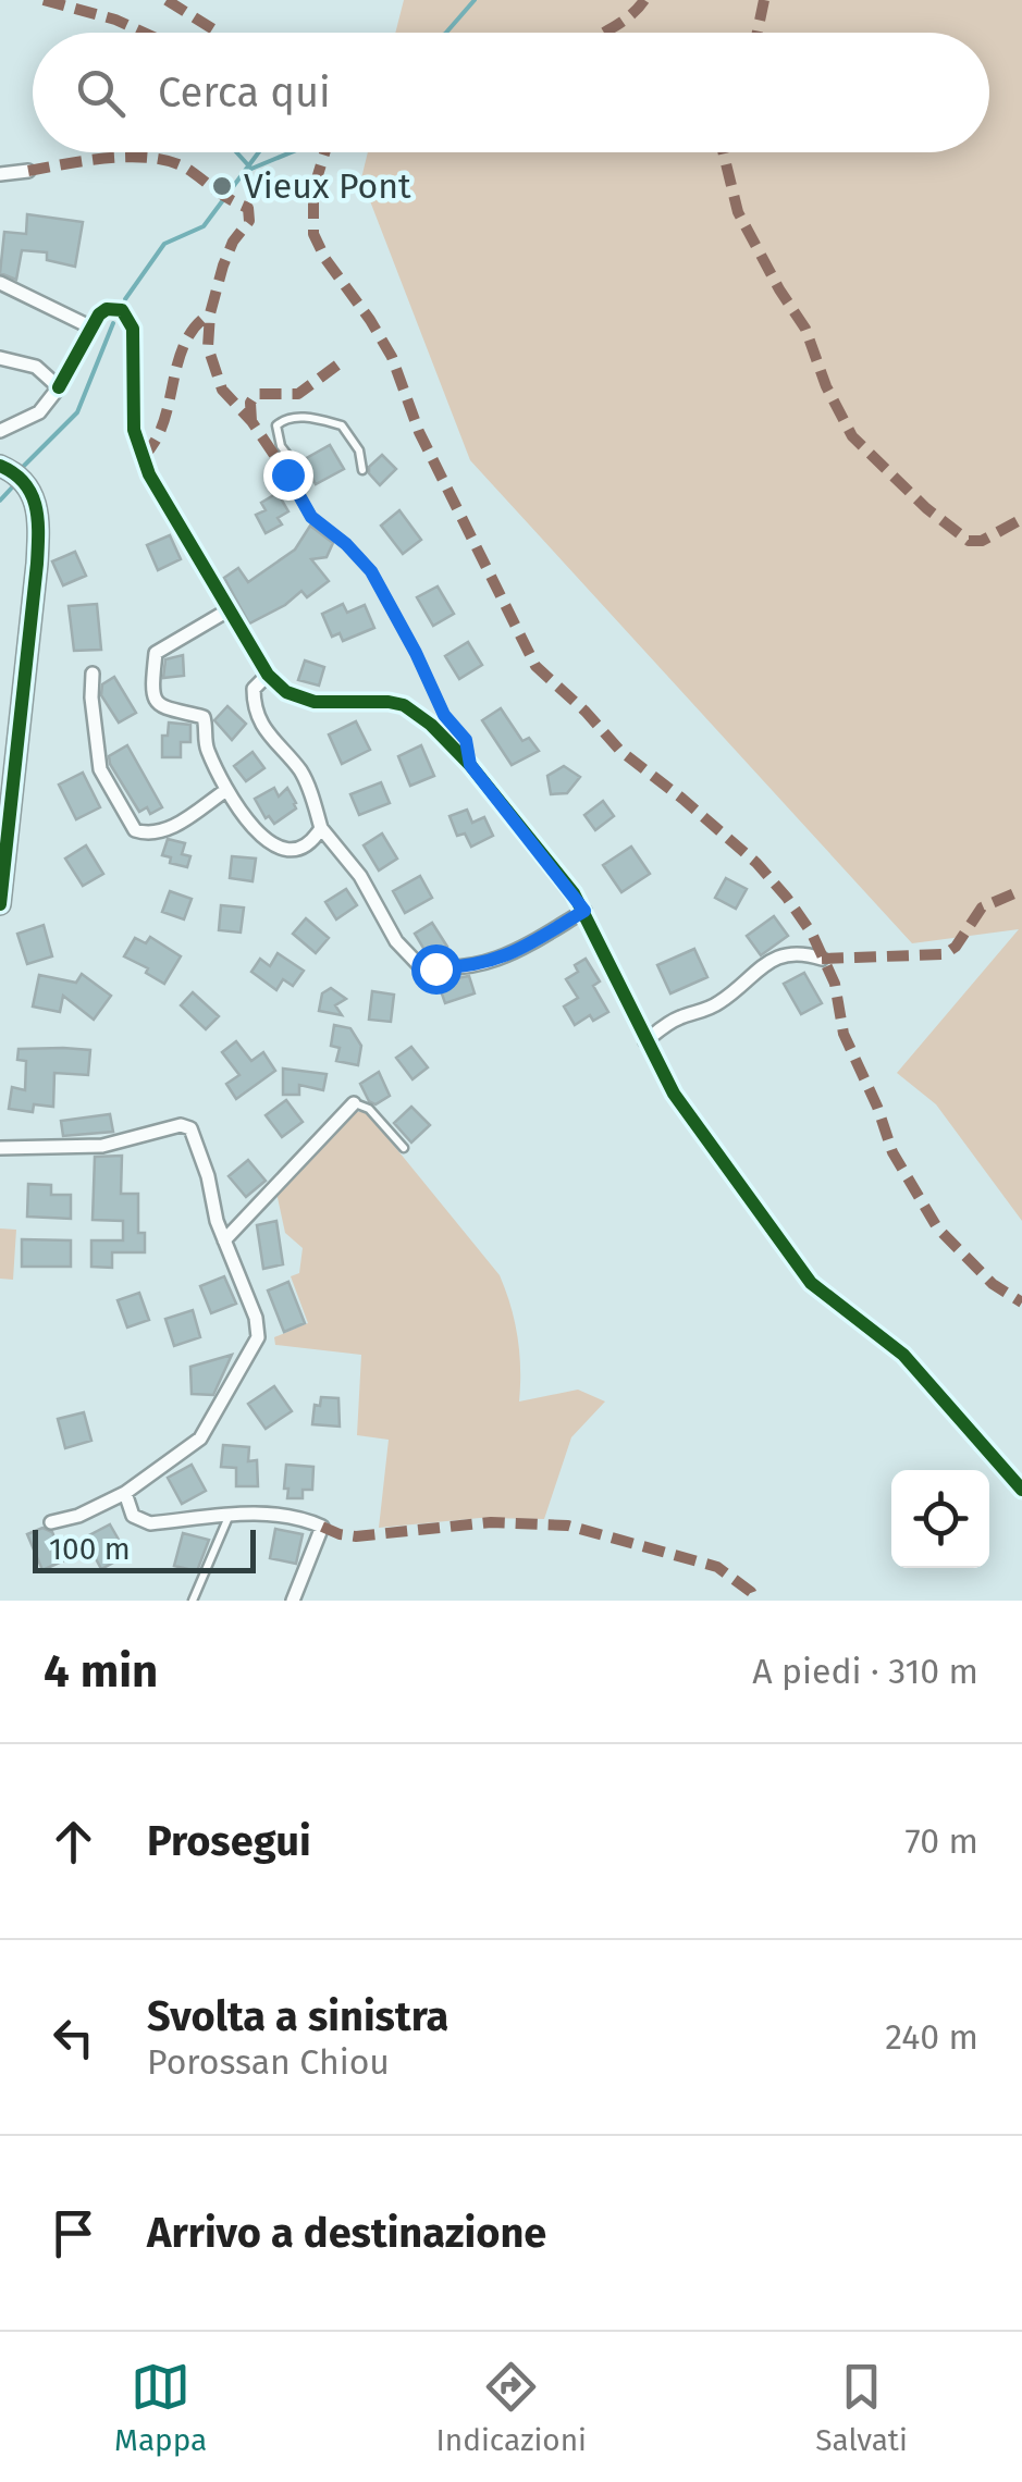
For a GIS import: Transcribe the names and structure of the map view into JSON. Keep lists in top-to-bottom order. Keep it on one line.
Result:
{"places":["Vieux Pont"],"scale_bar":"100 m","page":{"search":"Cerca qui","scale":"100 m","heading":["4 min","A piedi · 310 m"],"list":[["Prosegui","70 m"],["Svolta a sinistra","Porossan Chiou","240 m"],"Arrivo a destinazione"],"nav":["Mappa","Indicazioni","Salvati"]}}
